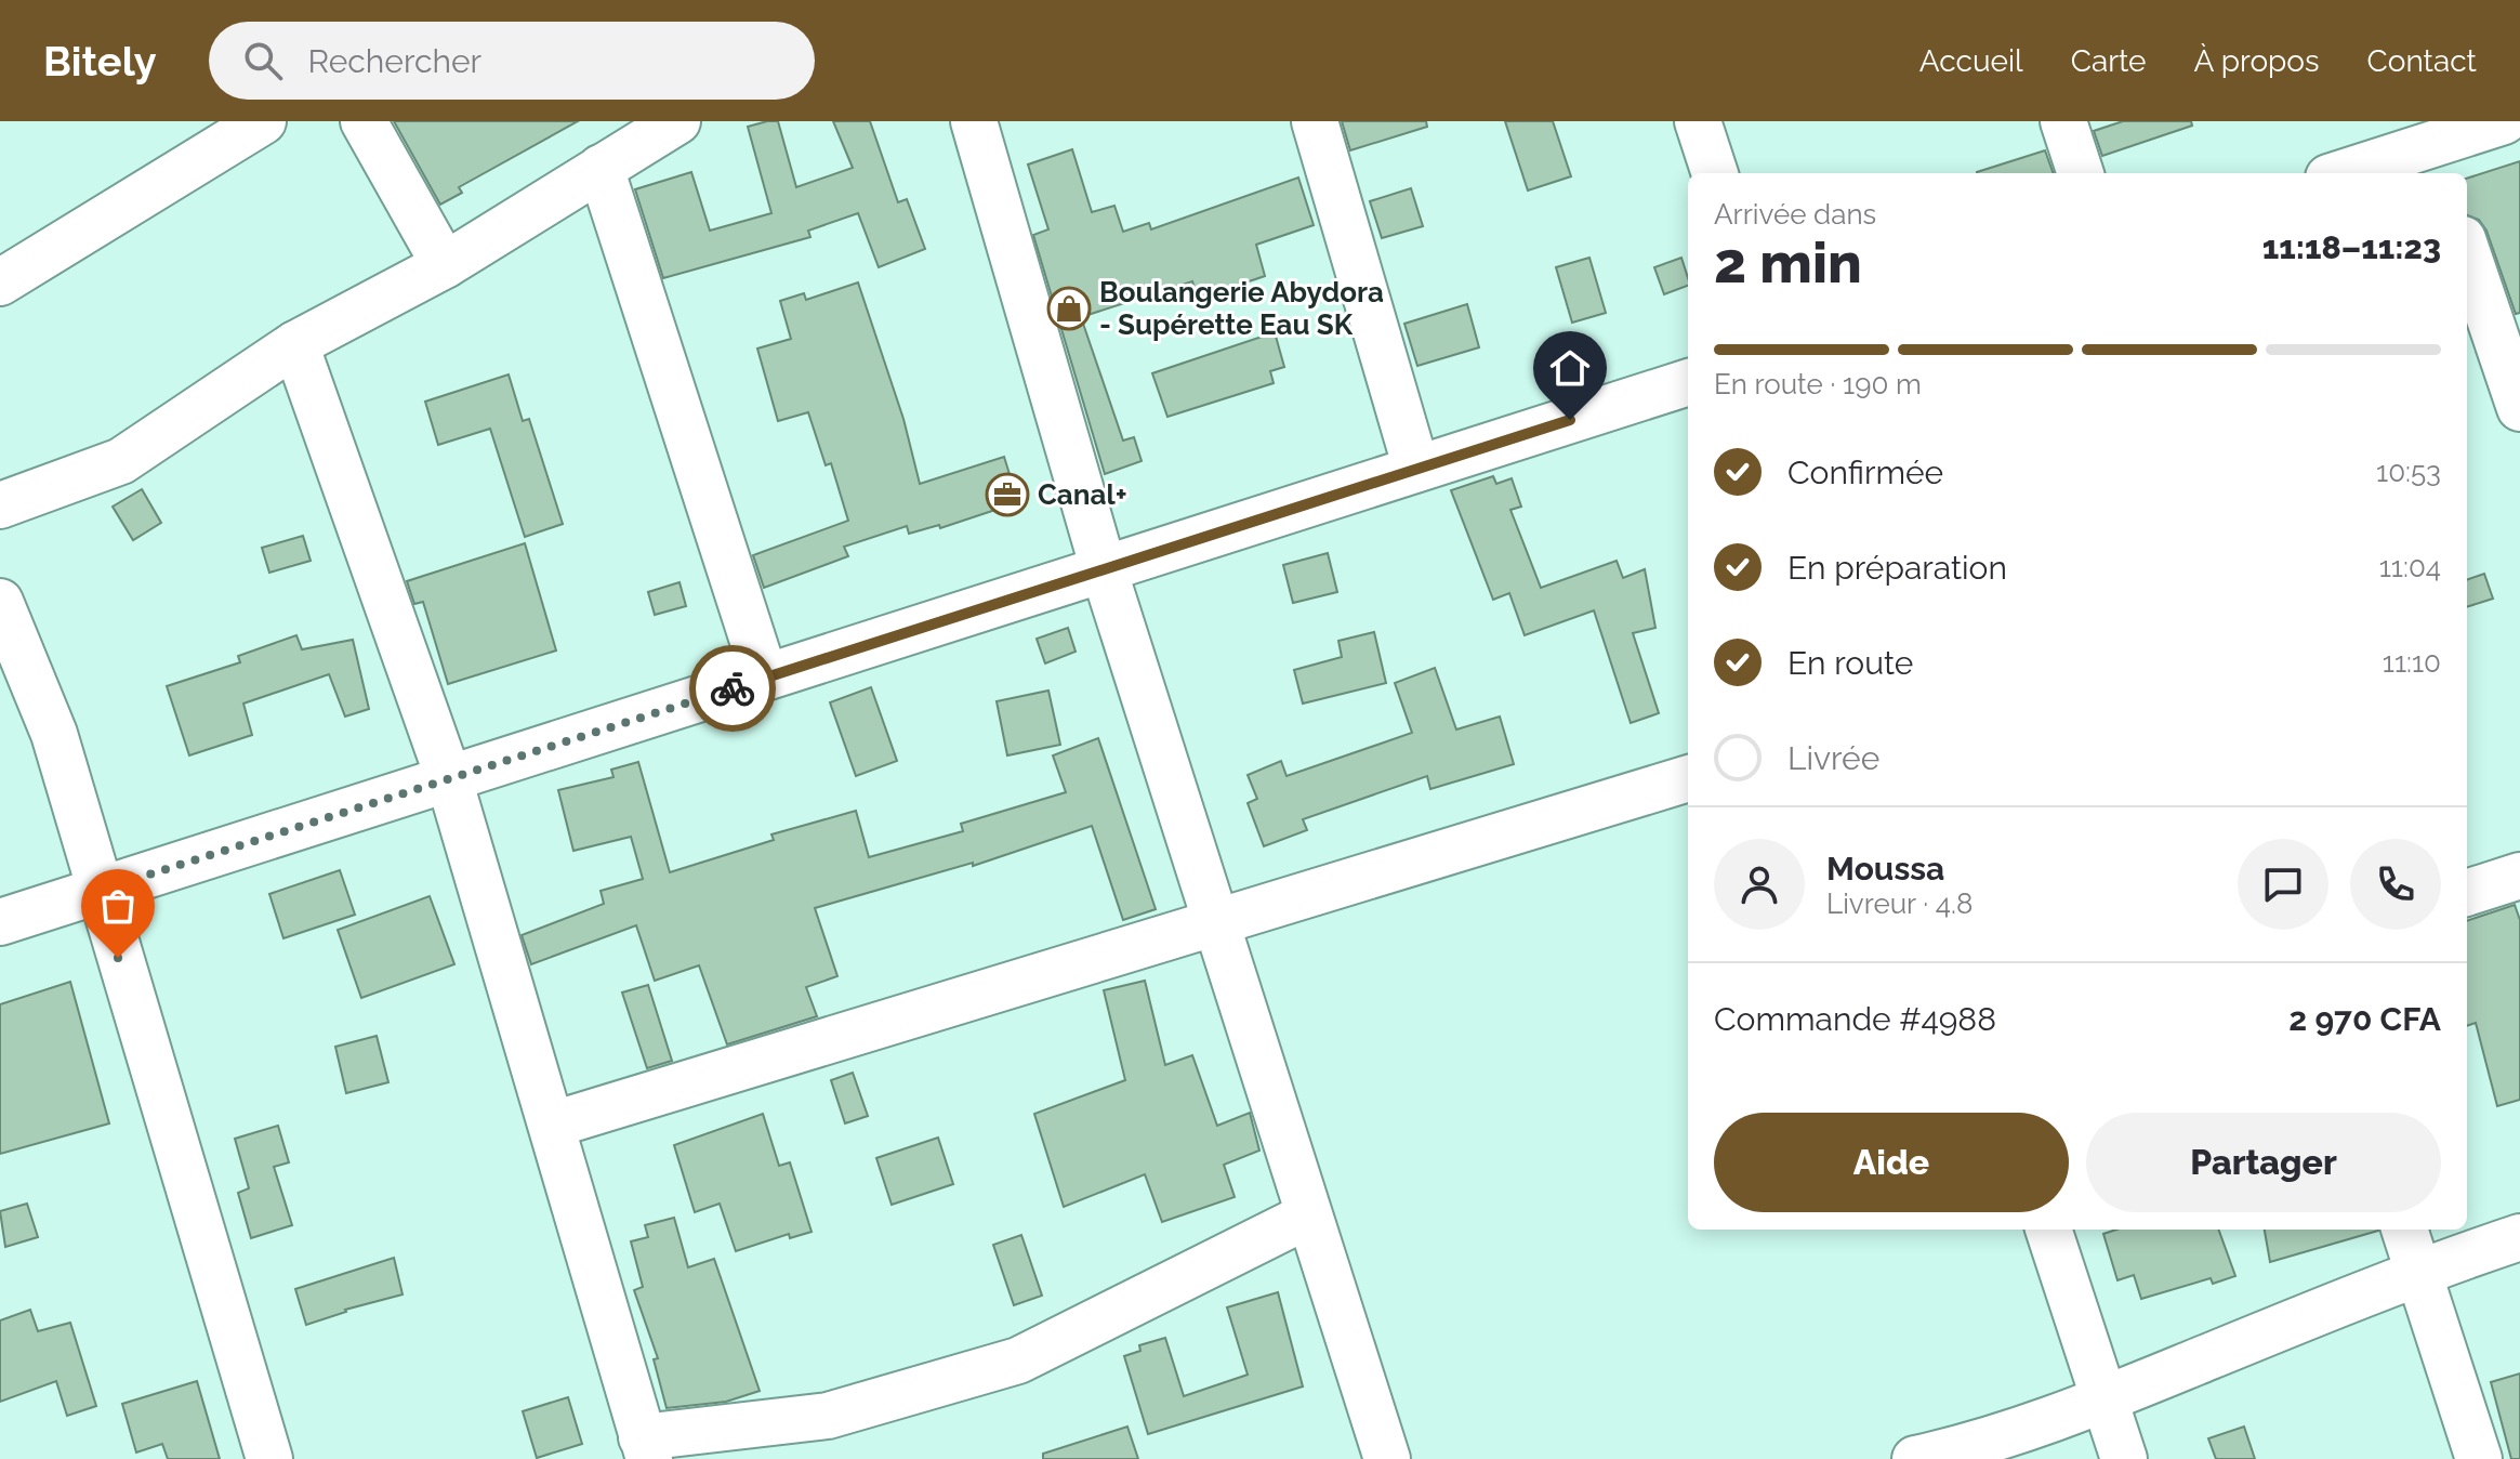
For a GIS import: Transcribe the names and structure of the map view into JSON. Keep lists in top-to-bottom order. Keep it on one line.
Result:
{"places":{"shop":["Boulangerie Abydora - Supérette Eau SK"],"office":["Canal+"]},"page":{"header":"Bitely","search":"Rechercher","nav":["Accueil","Carte","À propos","Contact"],"heading":["2 min","Arrivée dans","11:18–11:23"],"panel":["Moussa","Livreur · 4.8","Commande #4988","2 970 CFA"],"bar":"En route · 190 m","list":[["Confirmée","10:53"],["En préparation","11:04"],["En route","11:10"],"Livrée"],"buttons":["Aide","Partager"]}}
